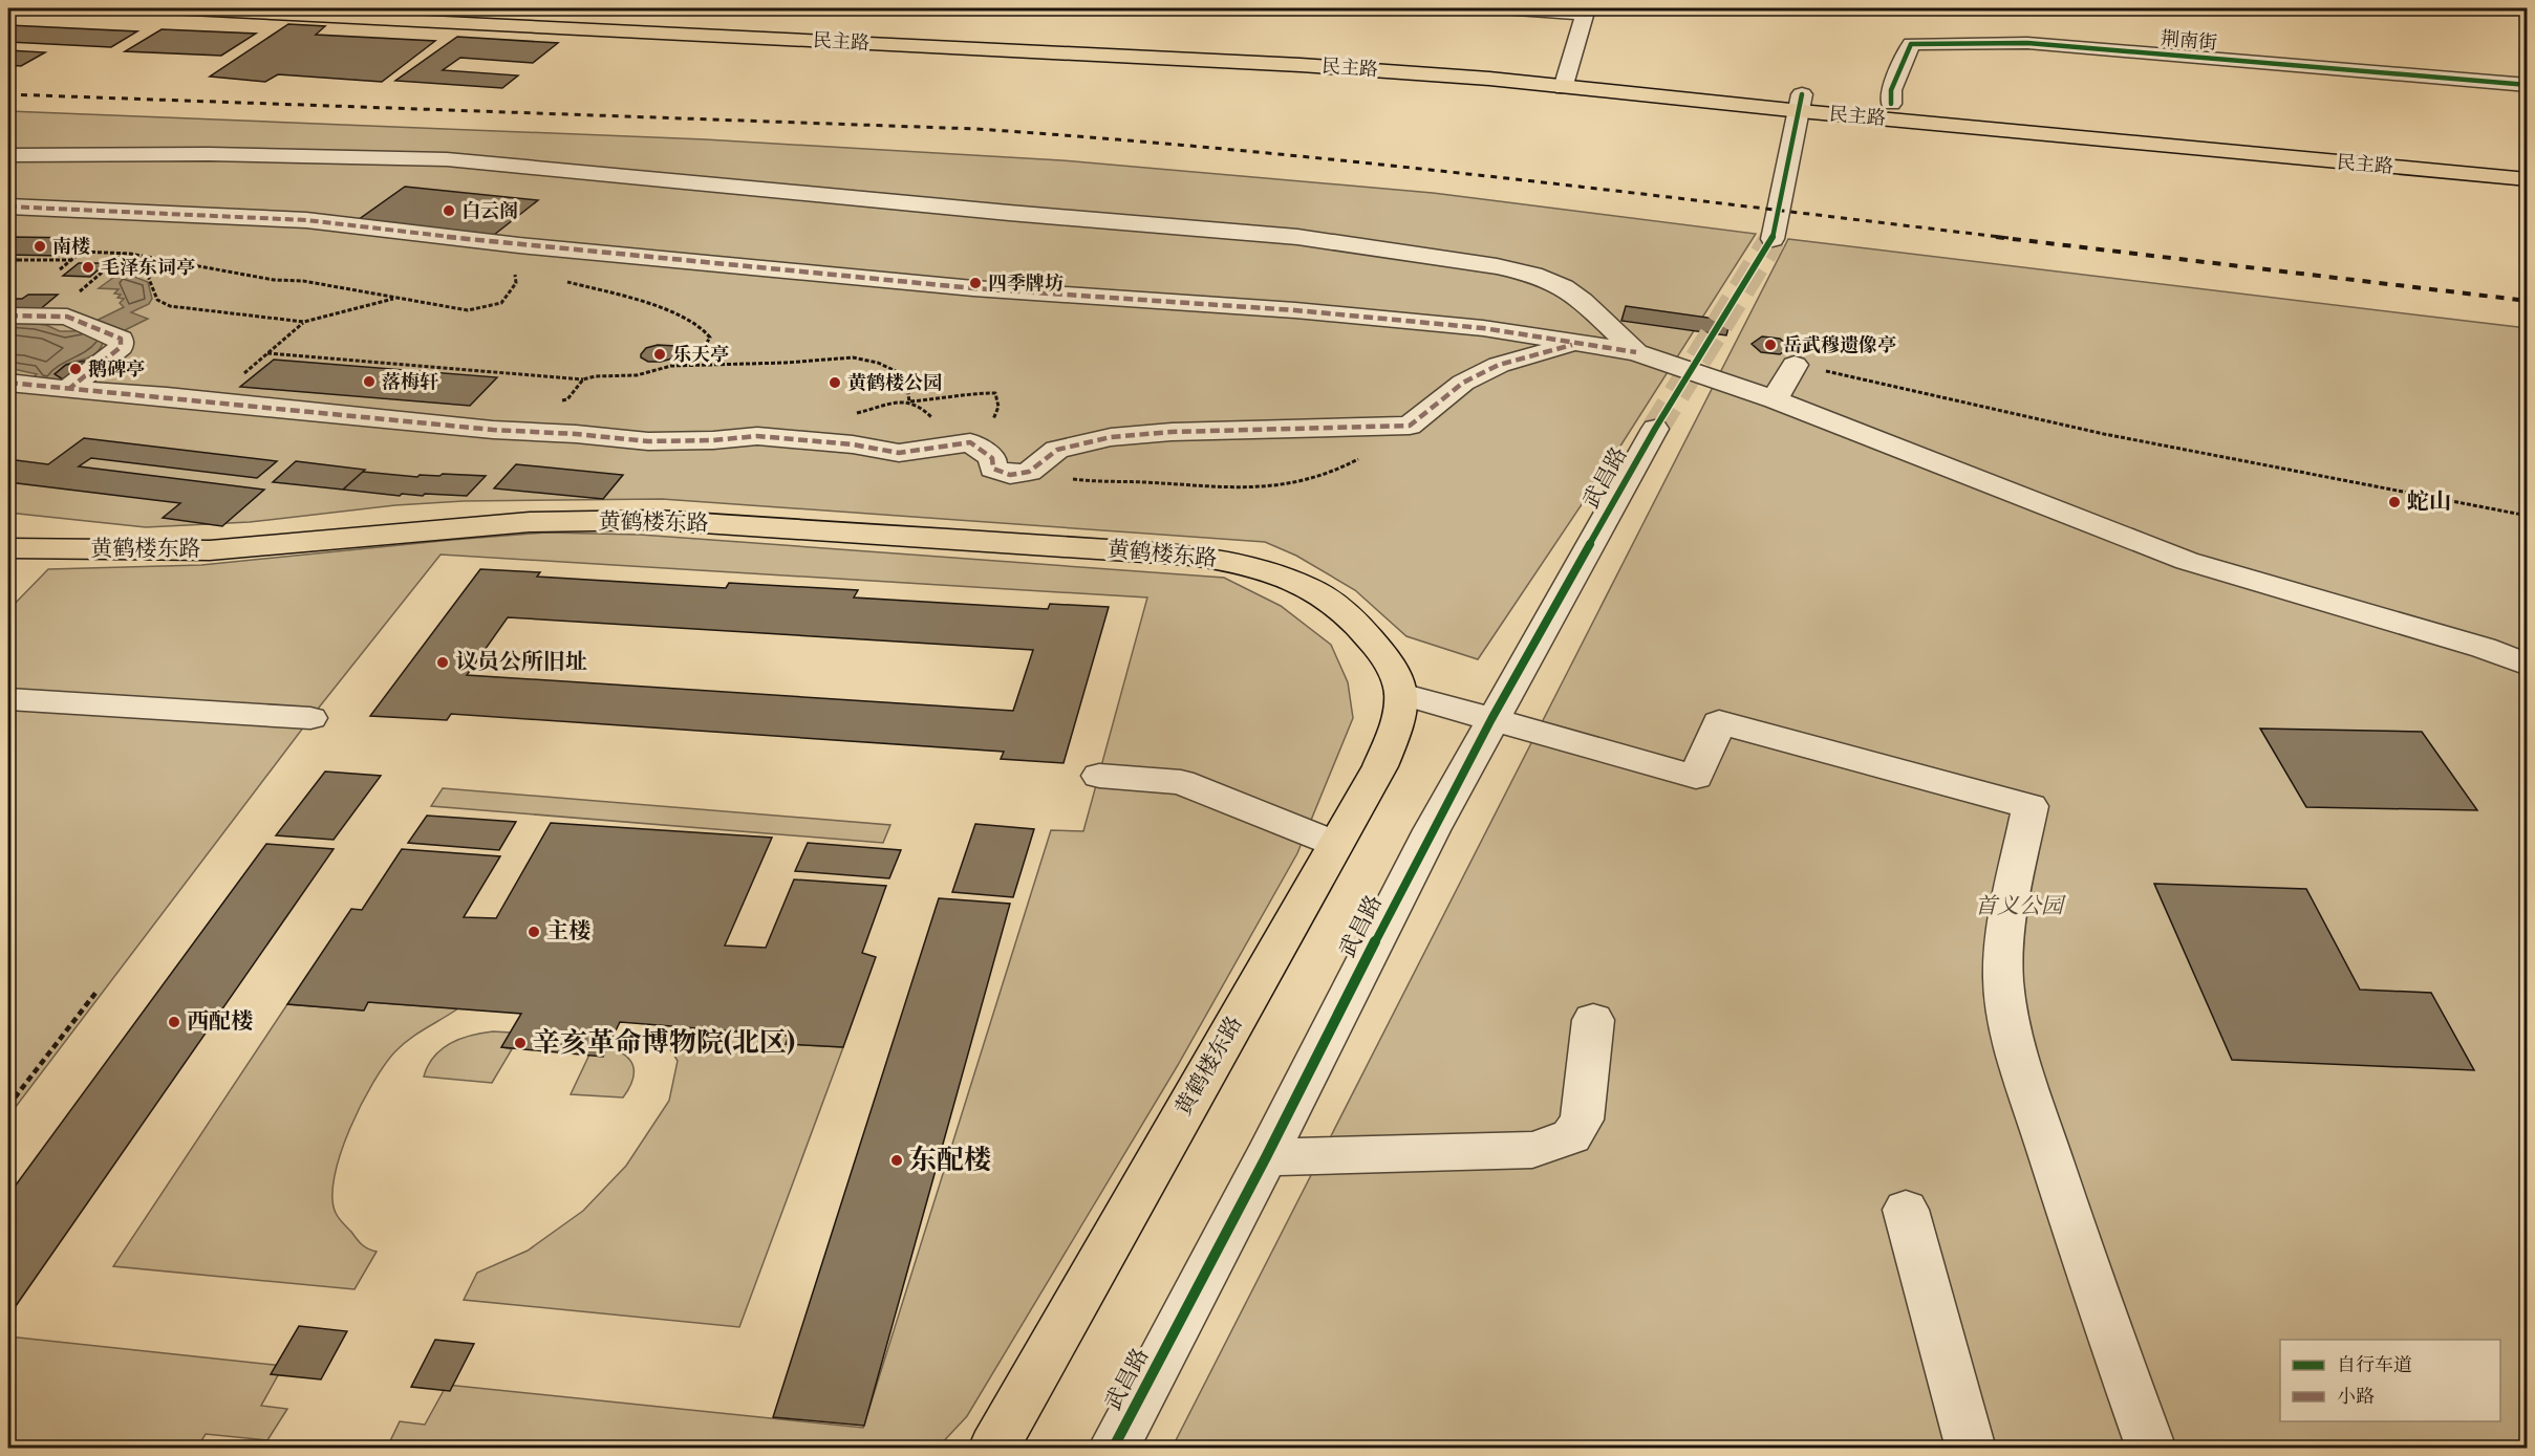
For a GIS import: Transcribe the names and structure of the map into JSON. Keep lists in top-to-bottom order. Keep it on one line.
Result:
{"streets":{"main road":["民主路","黄鹤楼东路"],"street":["荆南街","武昌路"]},"crossings":[["荆南街","民主路"]],"parks":["首义公园"],"places":["白云阁","南楼","毛泽东词亭","四季牌坊","岳武穆遗像亭","乐天亭","鹅碑亭","落梅轩","黄鹤楼公园","蛇山","议员公所旧址","主楼","西配楼","辛亥革命博物院(北区)","东配楼"],"legend":["自行车道","小路"]}
